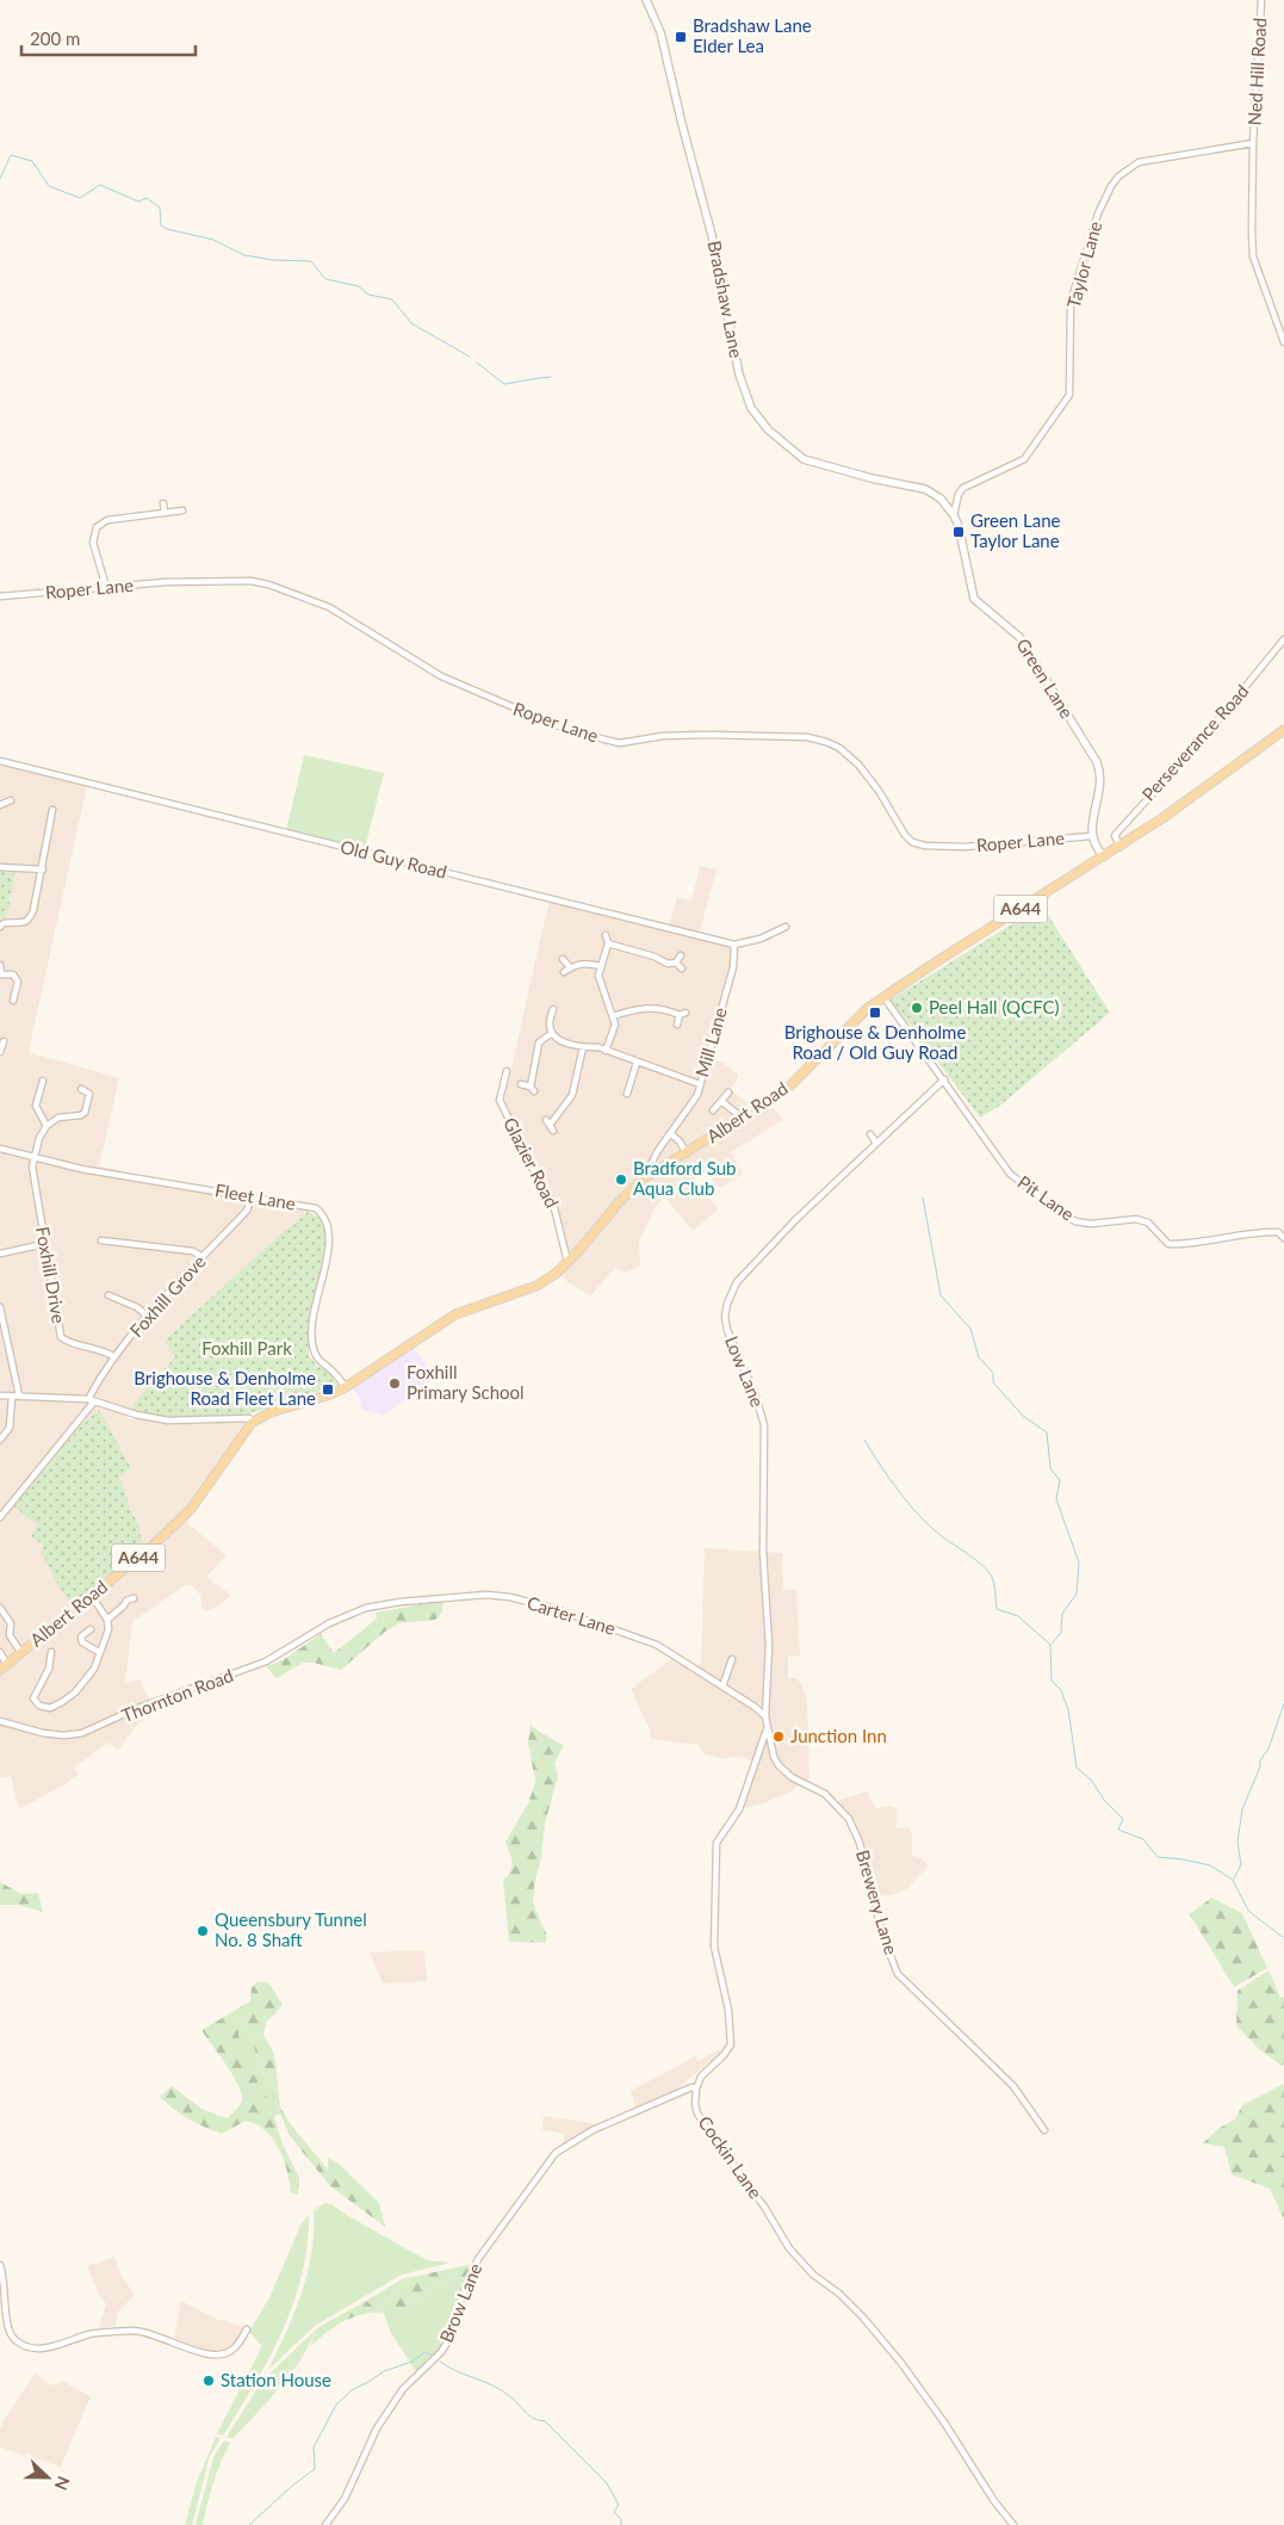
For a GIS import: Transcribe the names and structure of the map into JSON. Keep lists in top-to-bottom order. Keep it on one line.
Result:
{"streets":{"main road":["A644","Albert Road"],"street":["Ned Hill Road","Taylor Lane","Bradshaw Lane","Roper Lane","Green Lane","Perseverance Road","Old Guy Road","Mill Lane","Glazier Road","Fleet Lane","Pit Lane","Foxhill Drive","Foxhill Grove","Low Lane","Carter Lane","Thornton Road","Brewery Lane","Cockin Lane","Brow Lane"]},"crossings":[["Ned Hill Road","Taylor Lane"],["Taylor Lane","Green Lane"],["Bradshaw Lane","Green Lane"],["Roper Lane","Green Lane"],["Perseverance Road","A644"],["Old Guy Road","Mill Lane"],["A644","Albert Road"],["A644","Fleet Lane"],["Mill Lane","Albert Road"],["Albert Road","Glazier Road"],["Albert Road","Fleet Lane"],["Albert Road","Pit Lane"],["Fleet Lane","Foxhill Drive"],["Fleet Lane","Foxhill Grove"],["Pit Lane","Low Lane"],["Foxhill Drive","Foxhill Grove"],["Low Lane","Carter Lane"],["Carter Lane","Thornton Road"],["Cockin Lane","Brow Lane"]],"parks":["Foxhill Park"],"places":{"transit":["Bradshaw Lane Elder Lea","Green Lane Taylor Lane","Brighouse & Denholme Road / Old Guy Road","Brighouse & Denholme Road Fleet Lane"],"other":["Peel Hall (QCFC)","Bradford Sub Aqua Club","Foxhill Primary School","Junction Inn","Queensbury Tunnel No. 8 Shaft","Station House"]},"scale_bar":"200 m","north":"right"}
